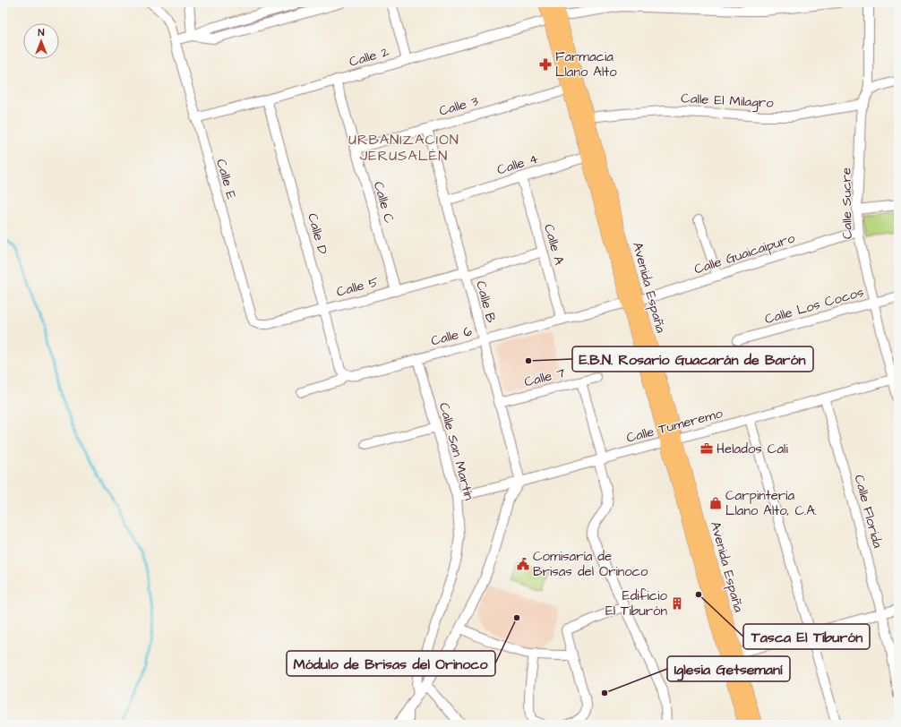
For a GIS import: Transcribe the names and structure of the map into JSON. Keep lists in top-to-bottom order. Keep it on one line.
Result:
{"streets":{"main road":["Avenida España"],"street":["Calle 2","Calle El Milagro","Calle 3","Calle 4","Calle E","Calle C","Calle Sucre","Calle D","Calle A","Calle Guaicaipuro","Calle 5","Calle B","Calle Los Cocos","Calle 6","Calle 7","Calle Tumeremo","Calle San Martín","Calle Florida"]},"crossings":[["Calle 2","Calle E"],["Calle 2","Calle C"],["Calle 2","Calle D"],["Calle 2","Avenida España"],["Calle El Milagro","Calle Sucre"],["Calle El Milagro","Avenida España"],["Calle 3","Calle C"],["Calle 3","Avenida España"],["Calle 3","Calle B"],["Calle 4","Calle A"],["Calle 4","Avenida España"],["Calle 4","Calle B"],["Calle E","Calle 5"],["Calle C","Calle 5"],["Calle Sucre","Calle Guaicaipuro"],["Calle Sucre","Calle Los Cocos"],["Calle Sucre","Calle Tumeremo"],["Calle D","Calle 5"],["Calle D","Calle 6"],["Calle A","Calle 5"],["Calle A","Calle 6"],["Calle Guaicaipuro","Avenida España"],["Calle Guaicaipuro","Calle 6"],["Calle 5","Calle B"],["Avenida España","Calle 6"],["Avenida España","Calle Tumeremo"],["Calle B","Calle 6"],["Calle B","Calle 7"],["Calle B","Calle Tumeremo"],["Calle 6","Calle San Martín"],["Calle Tumeremo","Calle San Martín"],["Calle Tumeremo","Calle Florida"]],"districts":["URBANIZACIÓN JERUSALÉN"],"places":{"pharmacy":["Farmacia Llano Alto"],"other":["E.B.N. Rosario Guacarán de Barón","Tasca El Tiburón","Módulo de Brisas del Orinoco","Iglesia Getsemaní"],"office":["Helados Cali"],"shop":["Carpintería Llano Alto, C.A."],"public building":["Comisaría de Brisas del Orinoco"],"building":["Edificio El Tiburón"]},"north":"top"}
